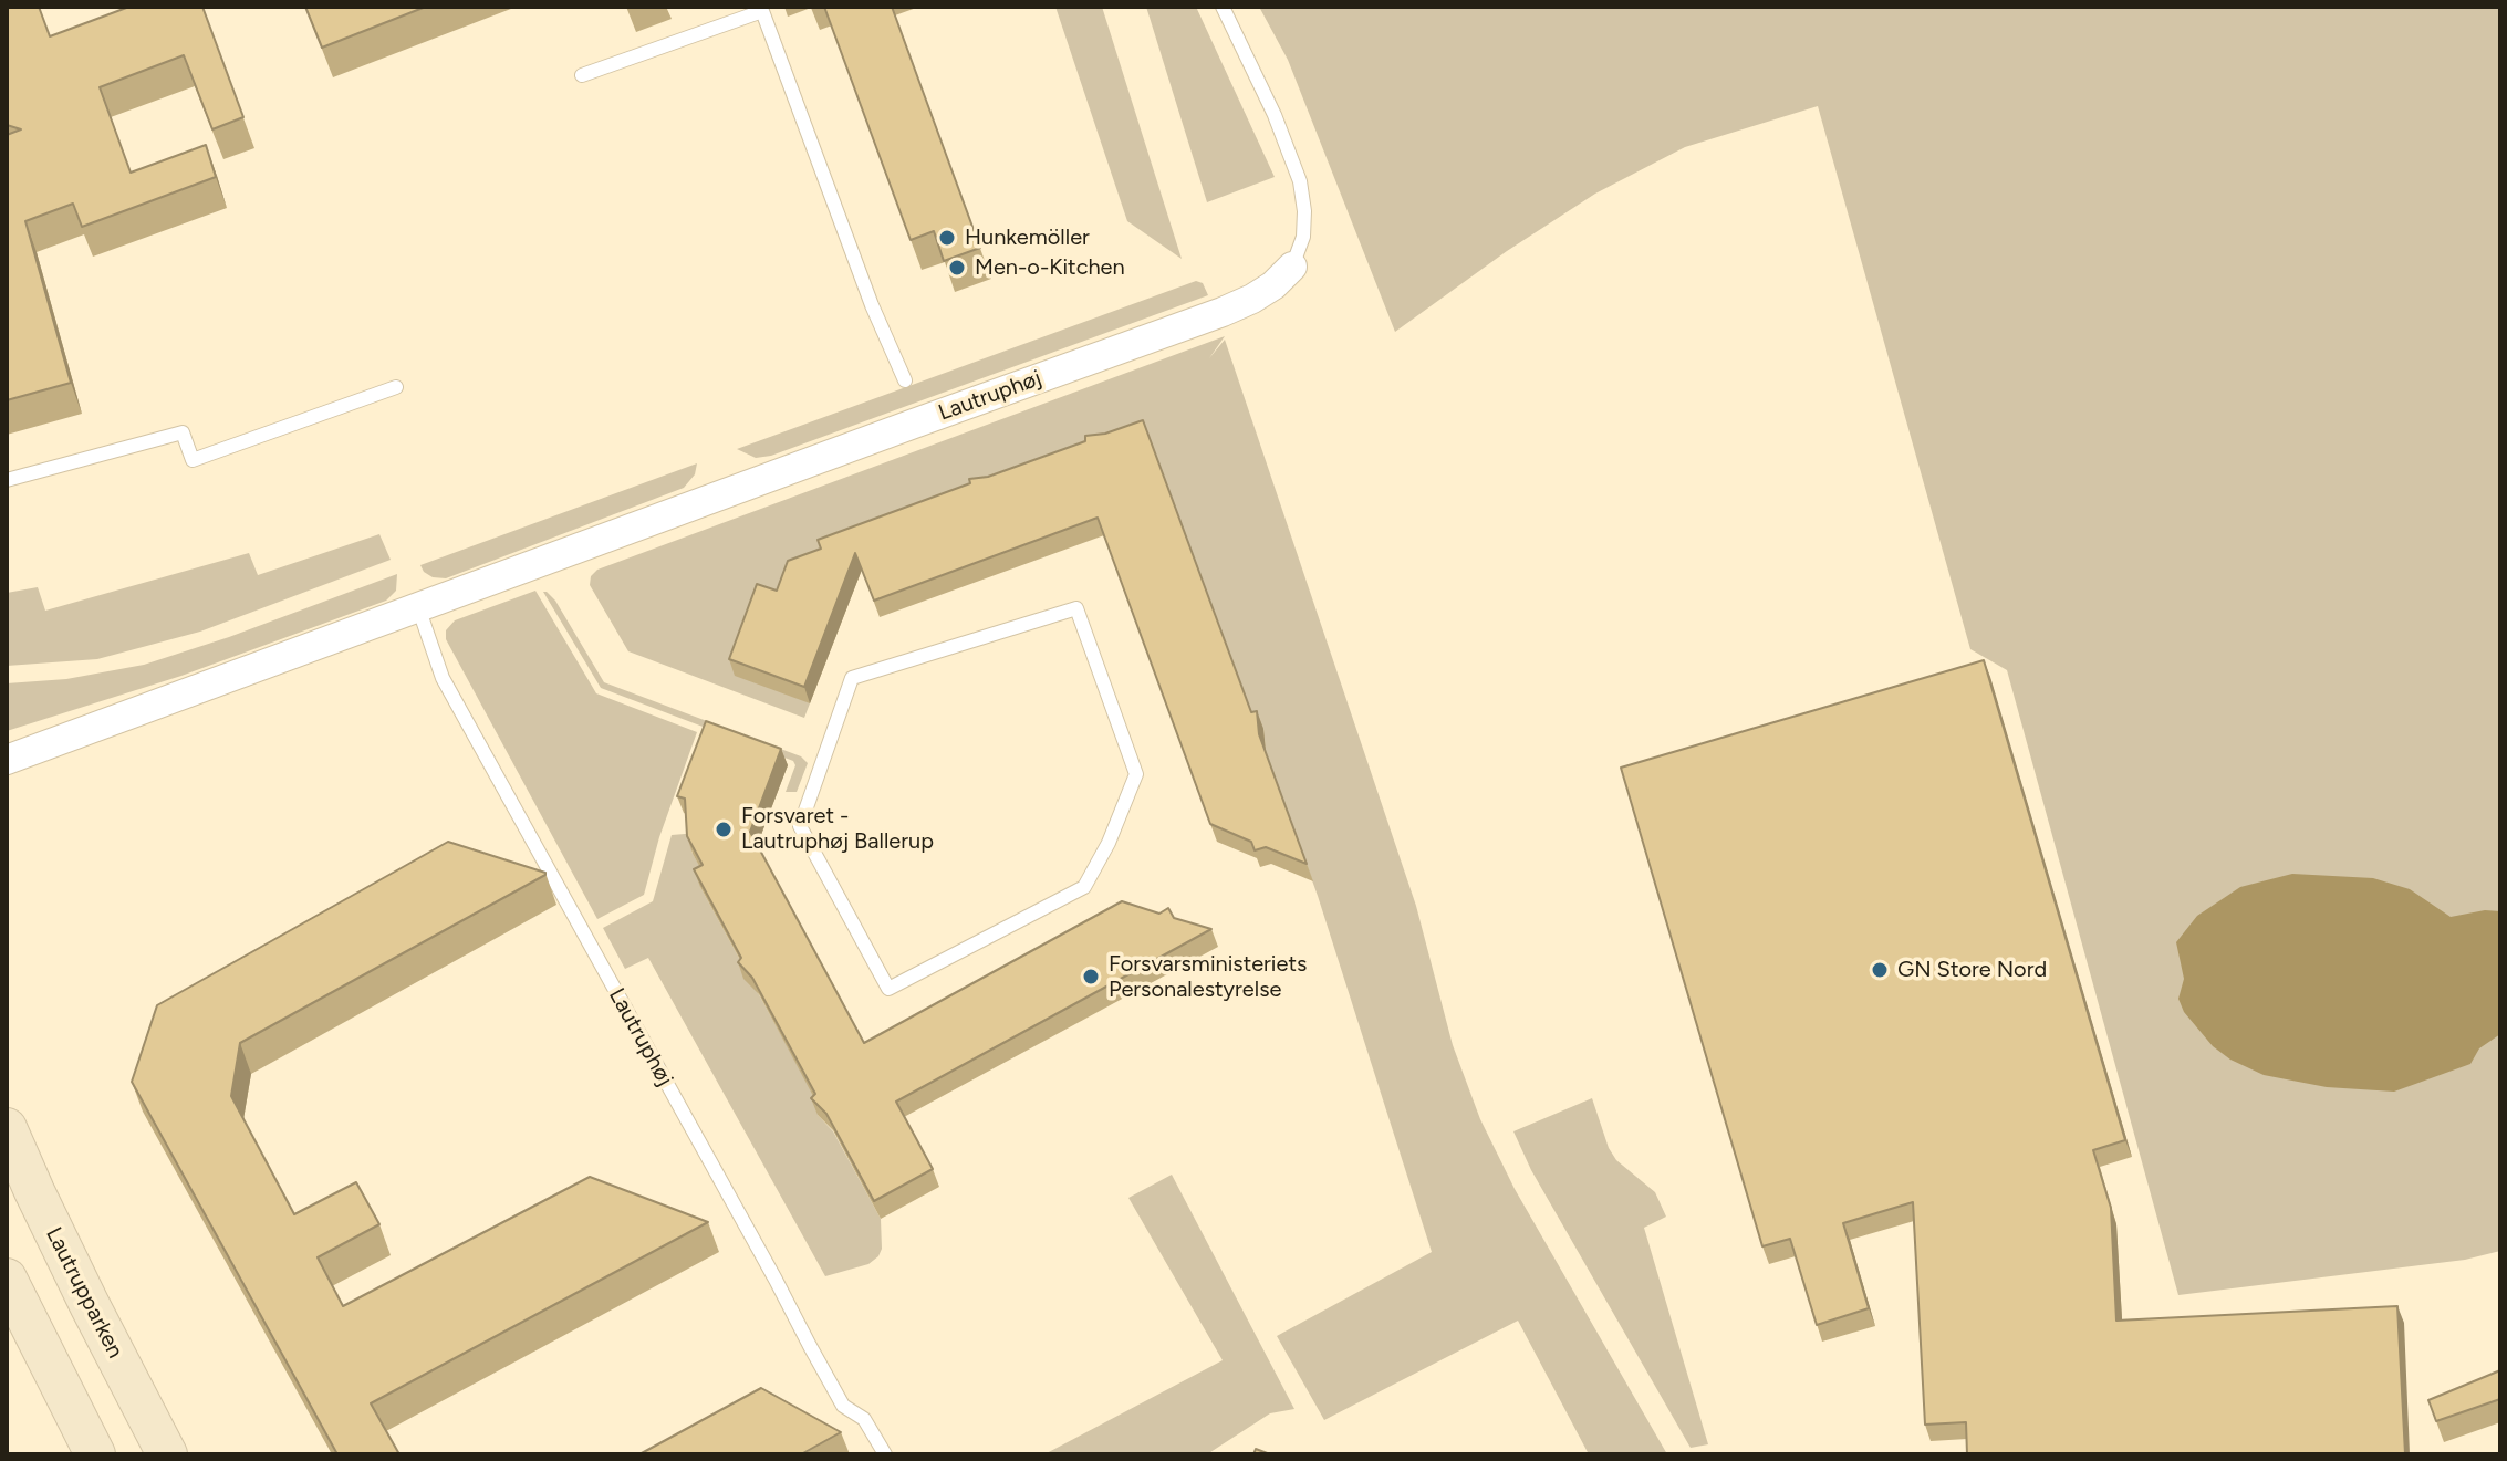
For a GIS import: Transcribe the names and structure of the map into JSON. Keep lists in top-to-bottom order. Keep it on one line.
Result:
{"streets":{"street":["Lautruphøj","Lautrupparken"]},"places":["Hunkemöller","Men-o-Kitchen","Forsvaret - Lautruphøj Ballerup","GN Store Nord","Forsvarsministeriets Personalestyrelse"]}
